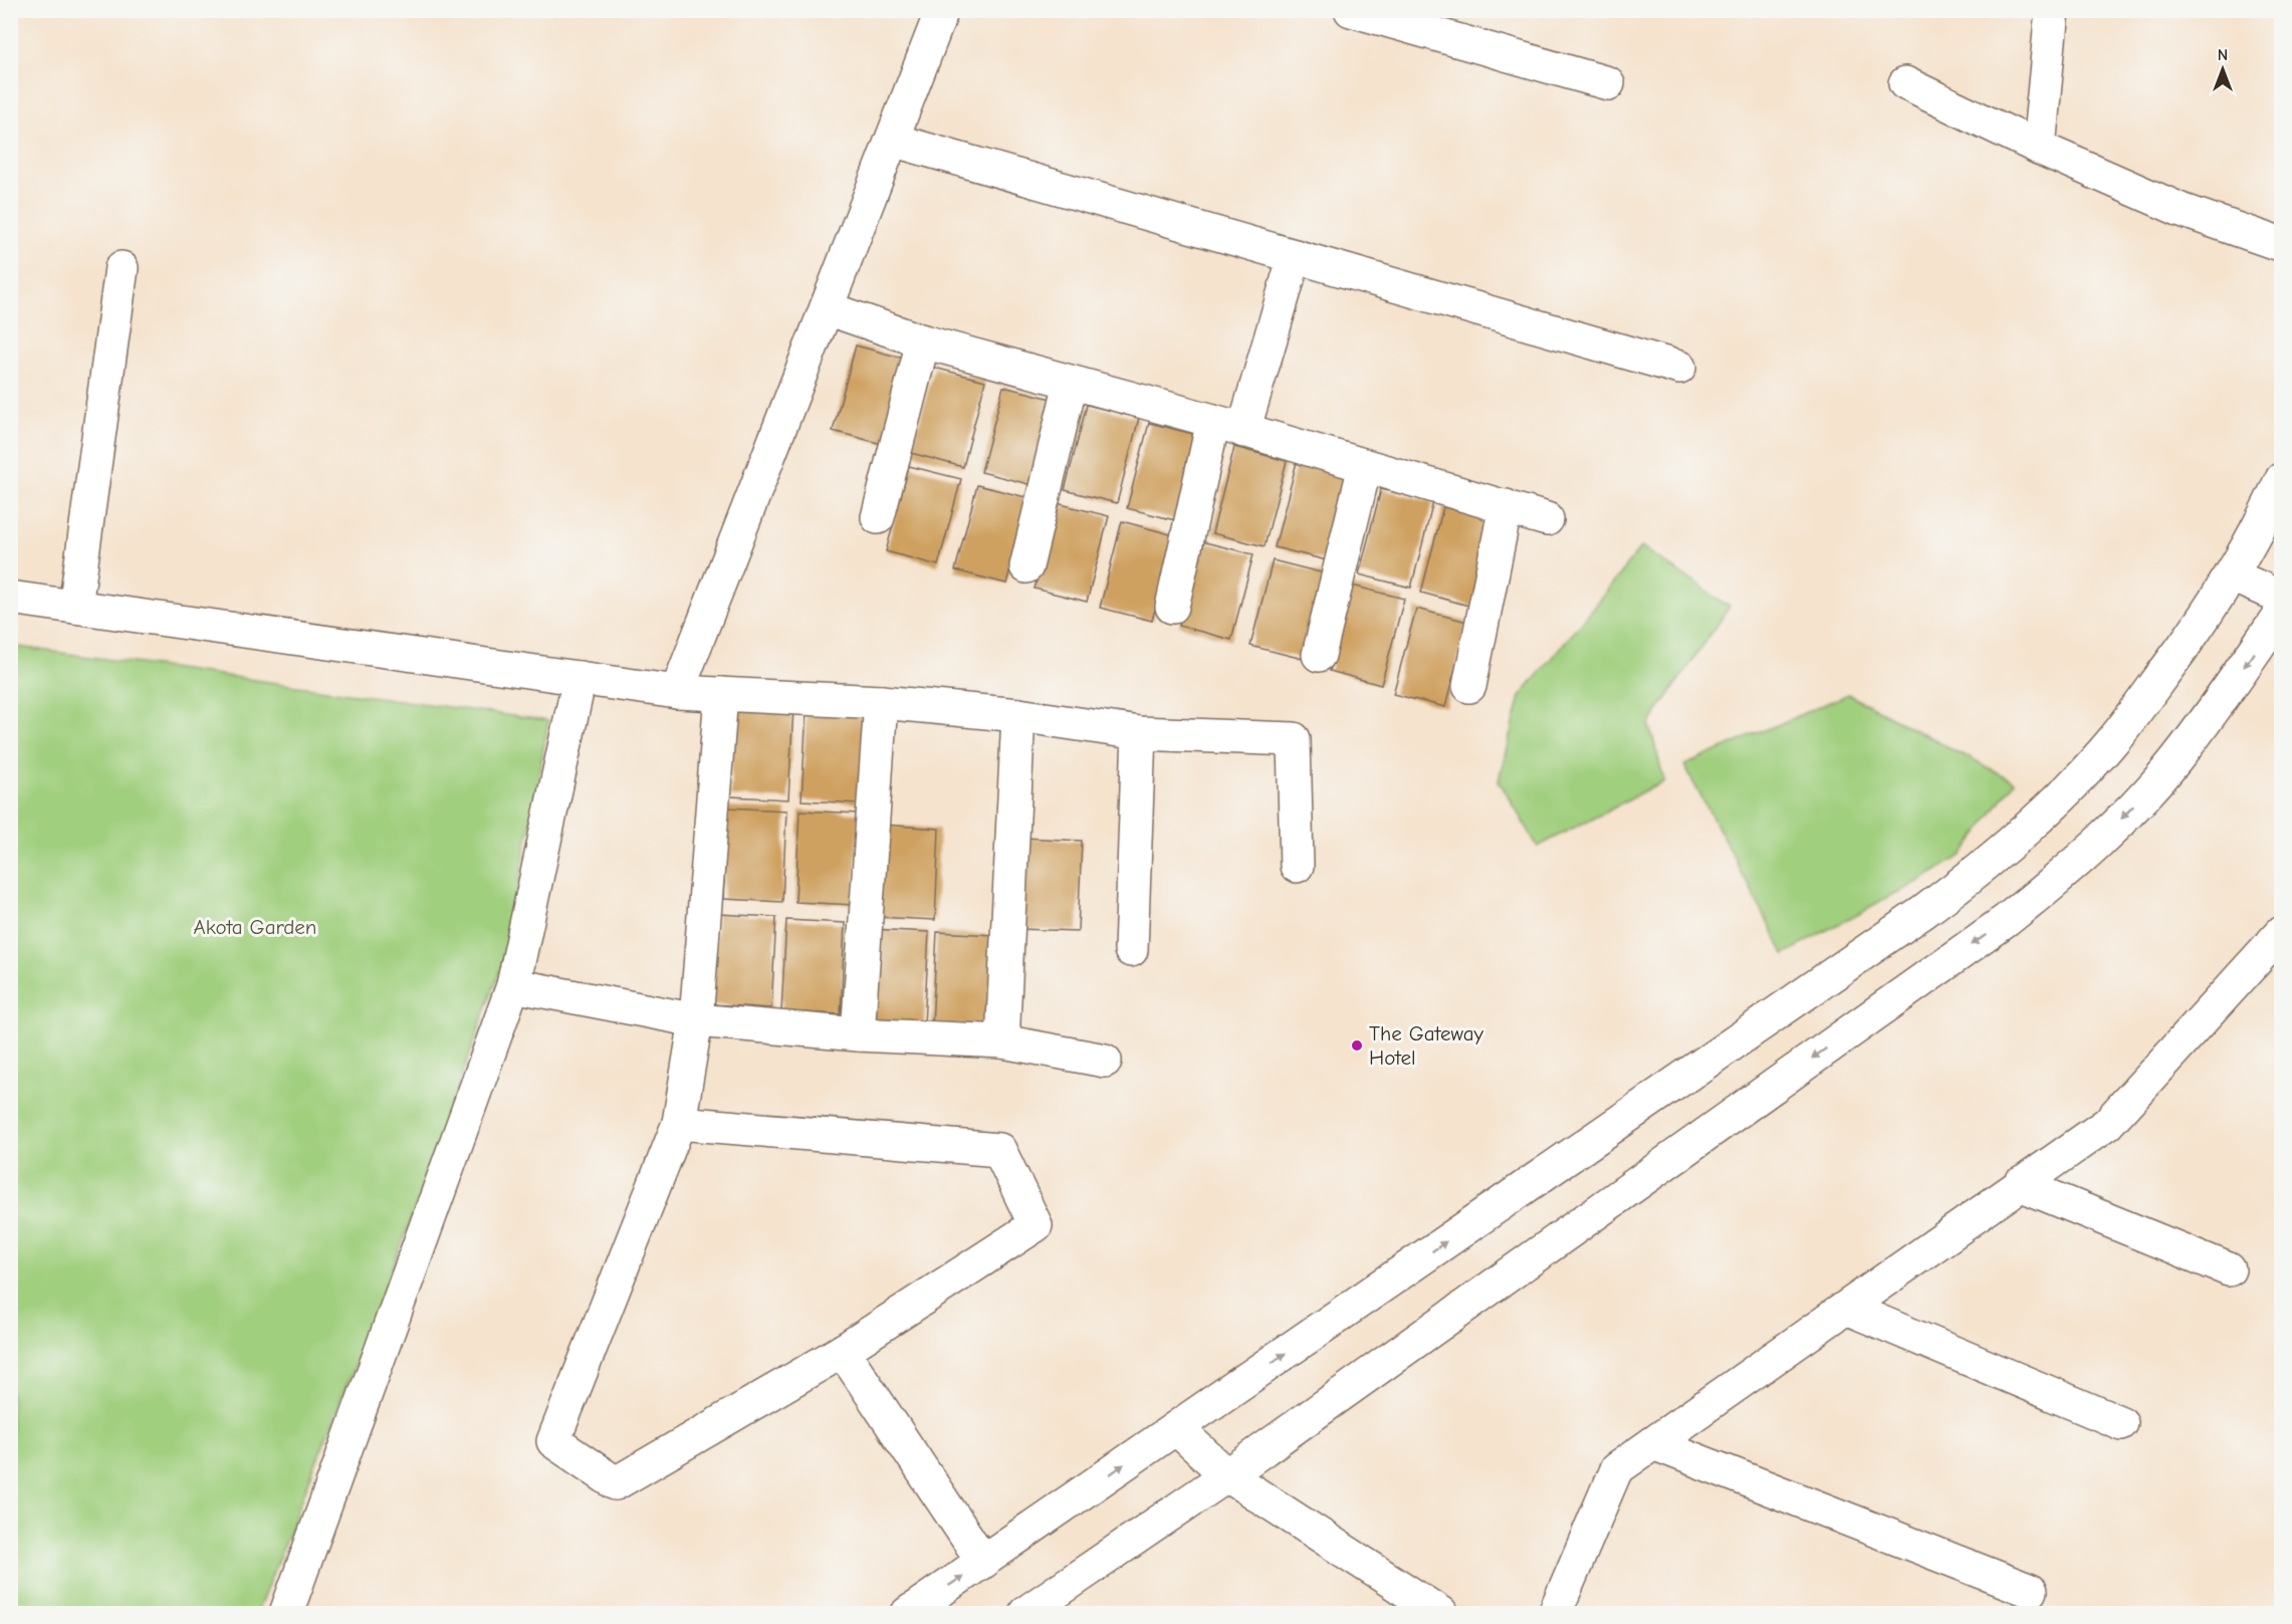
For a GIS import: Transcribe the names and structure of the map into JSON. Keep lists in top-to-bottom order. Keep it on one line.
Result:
{"parks":["Akota Garden"],"places":["The Gateway Hotel"],"north":"top"}
